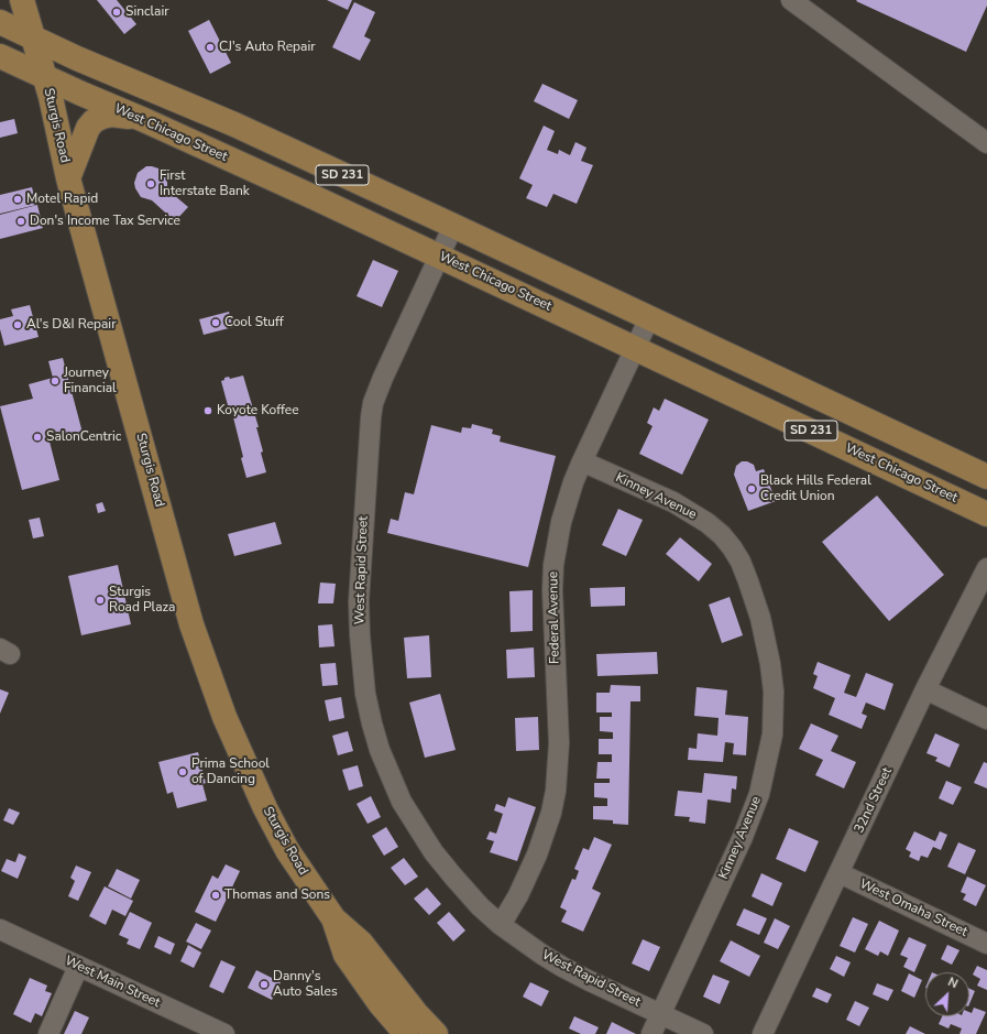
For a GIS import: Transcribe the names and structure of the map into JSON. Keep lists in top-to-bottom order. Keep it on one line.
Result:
{"streets":{"main road":["Sturgis Road","West Chicago Street","SD 231"],"street":["Kinney Avenue","West Rapid Street","Federal Avenue","32nd Street","West Omaha Street","West Main Street"]},"crossings":[["Sturgis Road","West Chicago Street"],["Sturgis Road","SD 231"],["West Chicago Street","West Rapid Street"],["West Chicago Street","Federal Avenue"],["SD 231","West Rapid Street"],["SD 231","Federal Avenue"],["Kinney Avenue","West Rapid Street"],["Kinney Avenue","Federal Avenue"],["West Rapid Street","Federal Avenue"],["32nd Street","West Omaha Street"]],"places":["Sinclair","CJ's Auto Repair","First Interstate Bank","Motel Rapid","Don's Income Tax Service","Cool Stuff","Al's D&I Repair","Journey Financial","Koyote Koffee","SalonCentric","Black Hills Federal Credit Union","Sturgis Road Plaza","Prima School of Dancing","Thomas and Sons","Danny's Auto Sales"],"north":"top right"}
